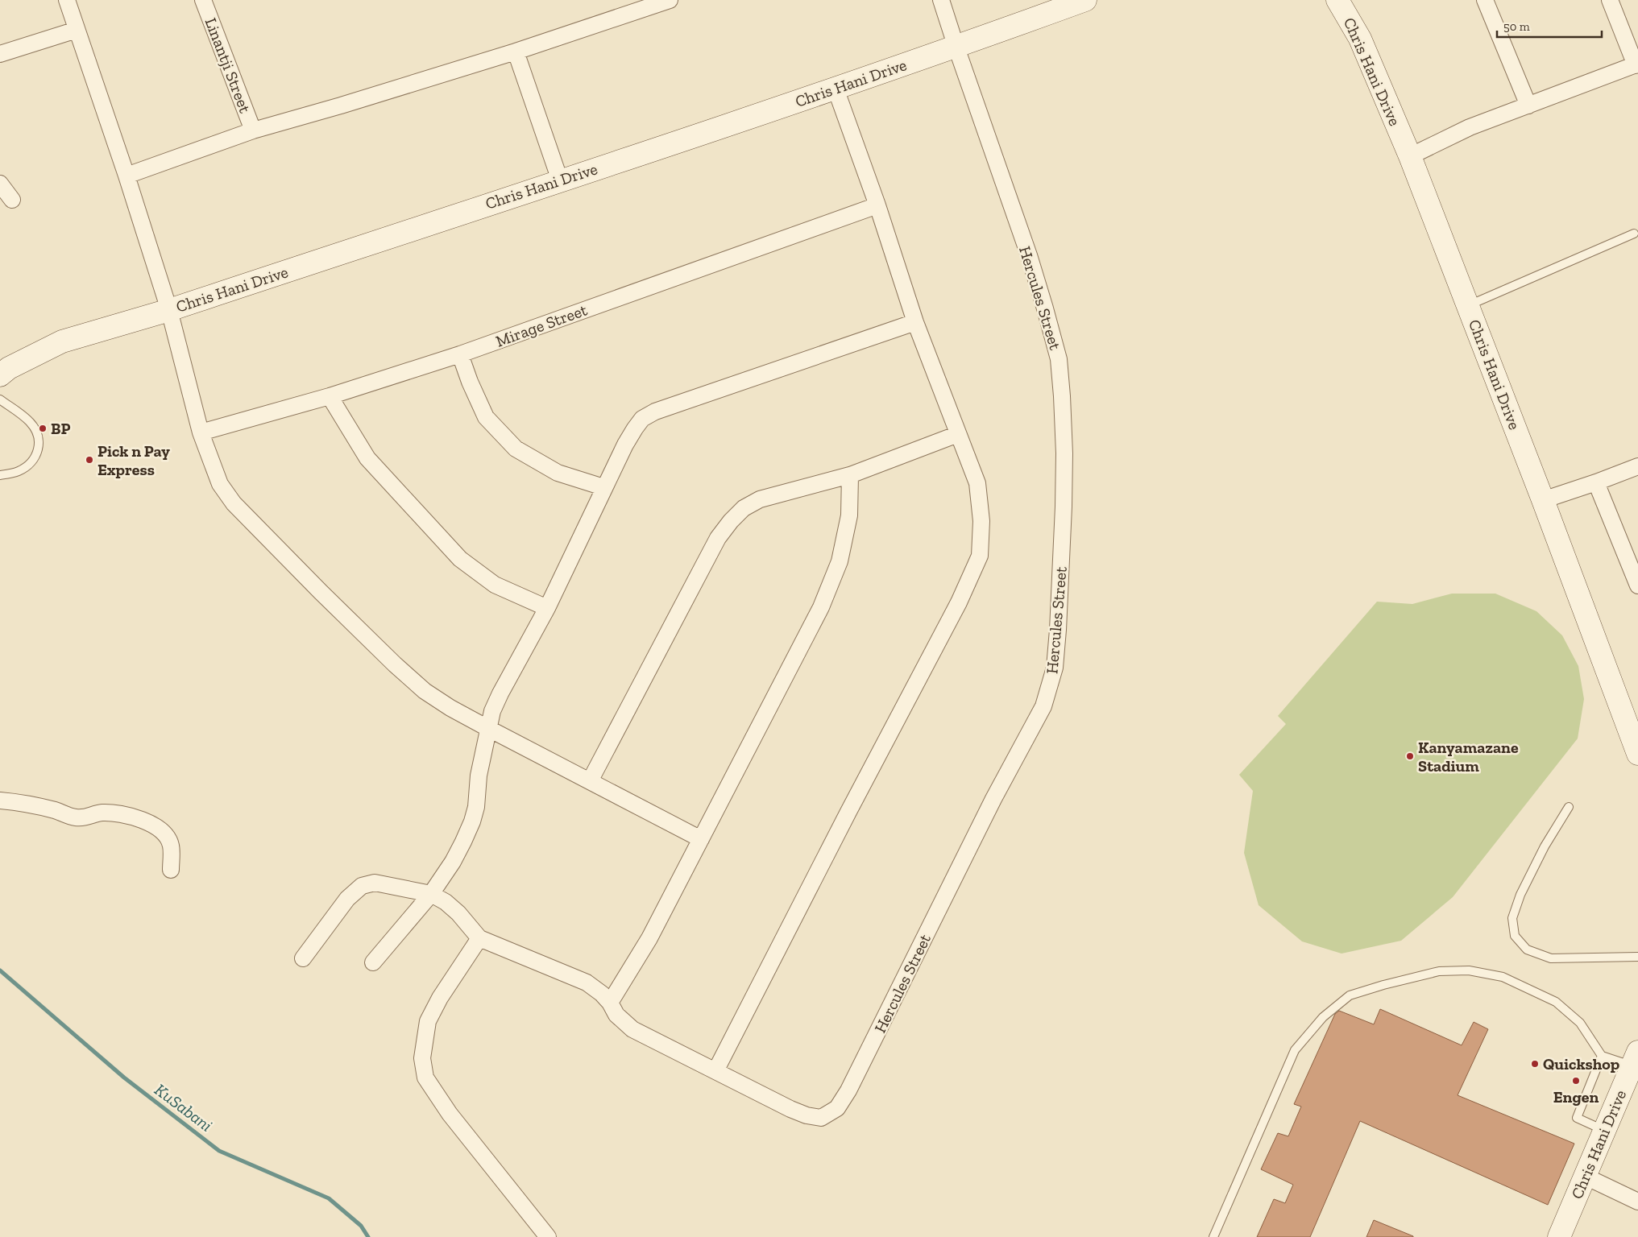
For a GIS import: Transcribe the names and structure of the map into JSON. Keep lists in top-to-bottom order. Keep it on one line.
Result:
{"streets":{"street":["Linantji Street","Chris Hani Drive","Hercules Street","Mirage Street"]},"crossings":[["Chris Hani Drive","Hercules Street"]],"water":["KuSabani"],"places":["BP","Pick n Pay Express","Kanyamazane Stadium","Quickshop","Engen"],"scale_bar":"50 m"}
